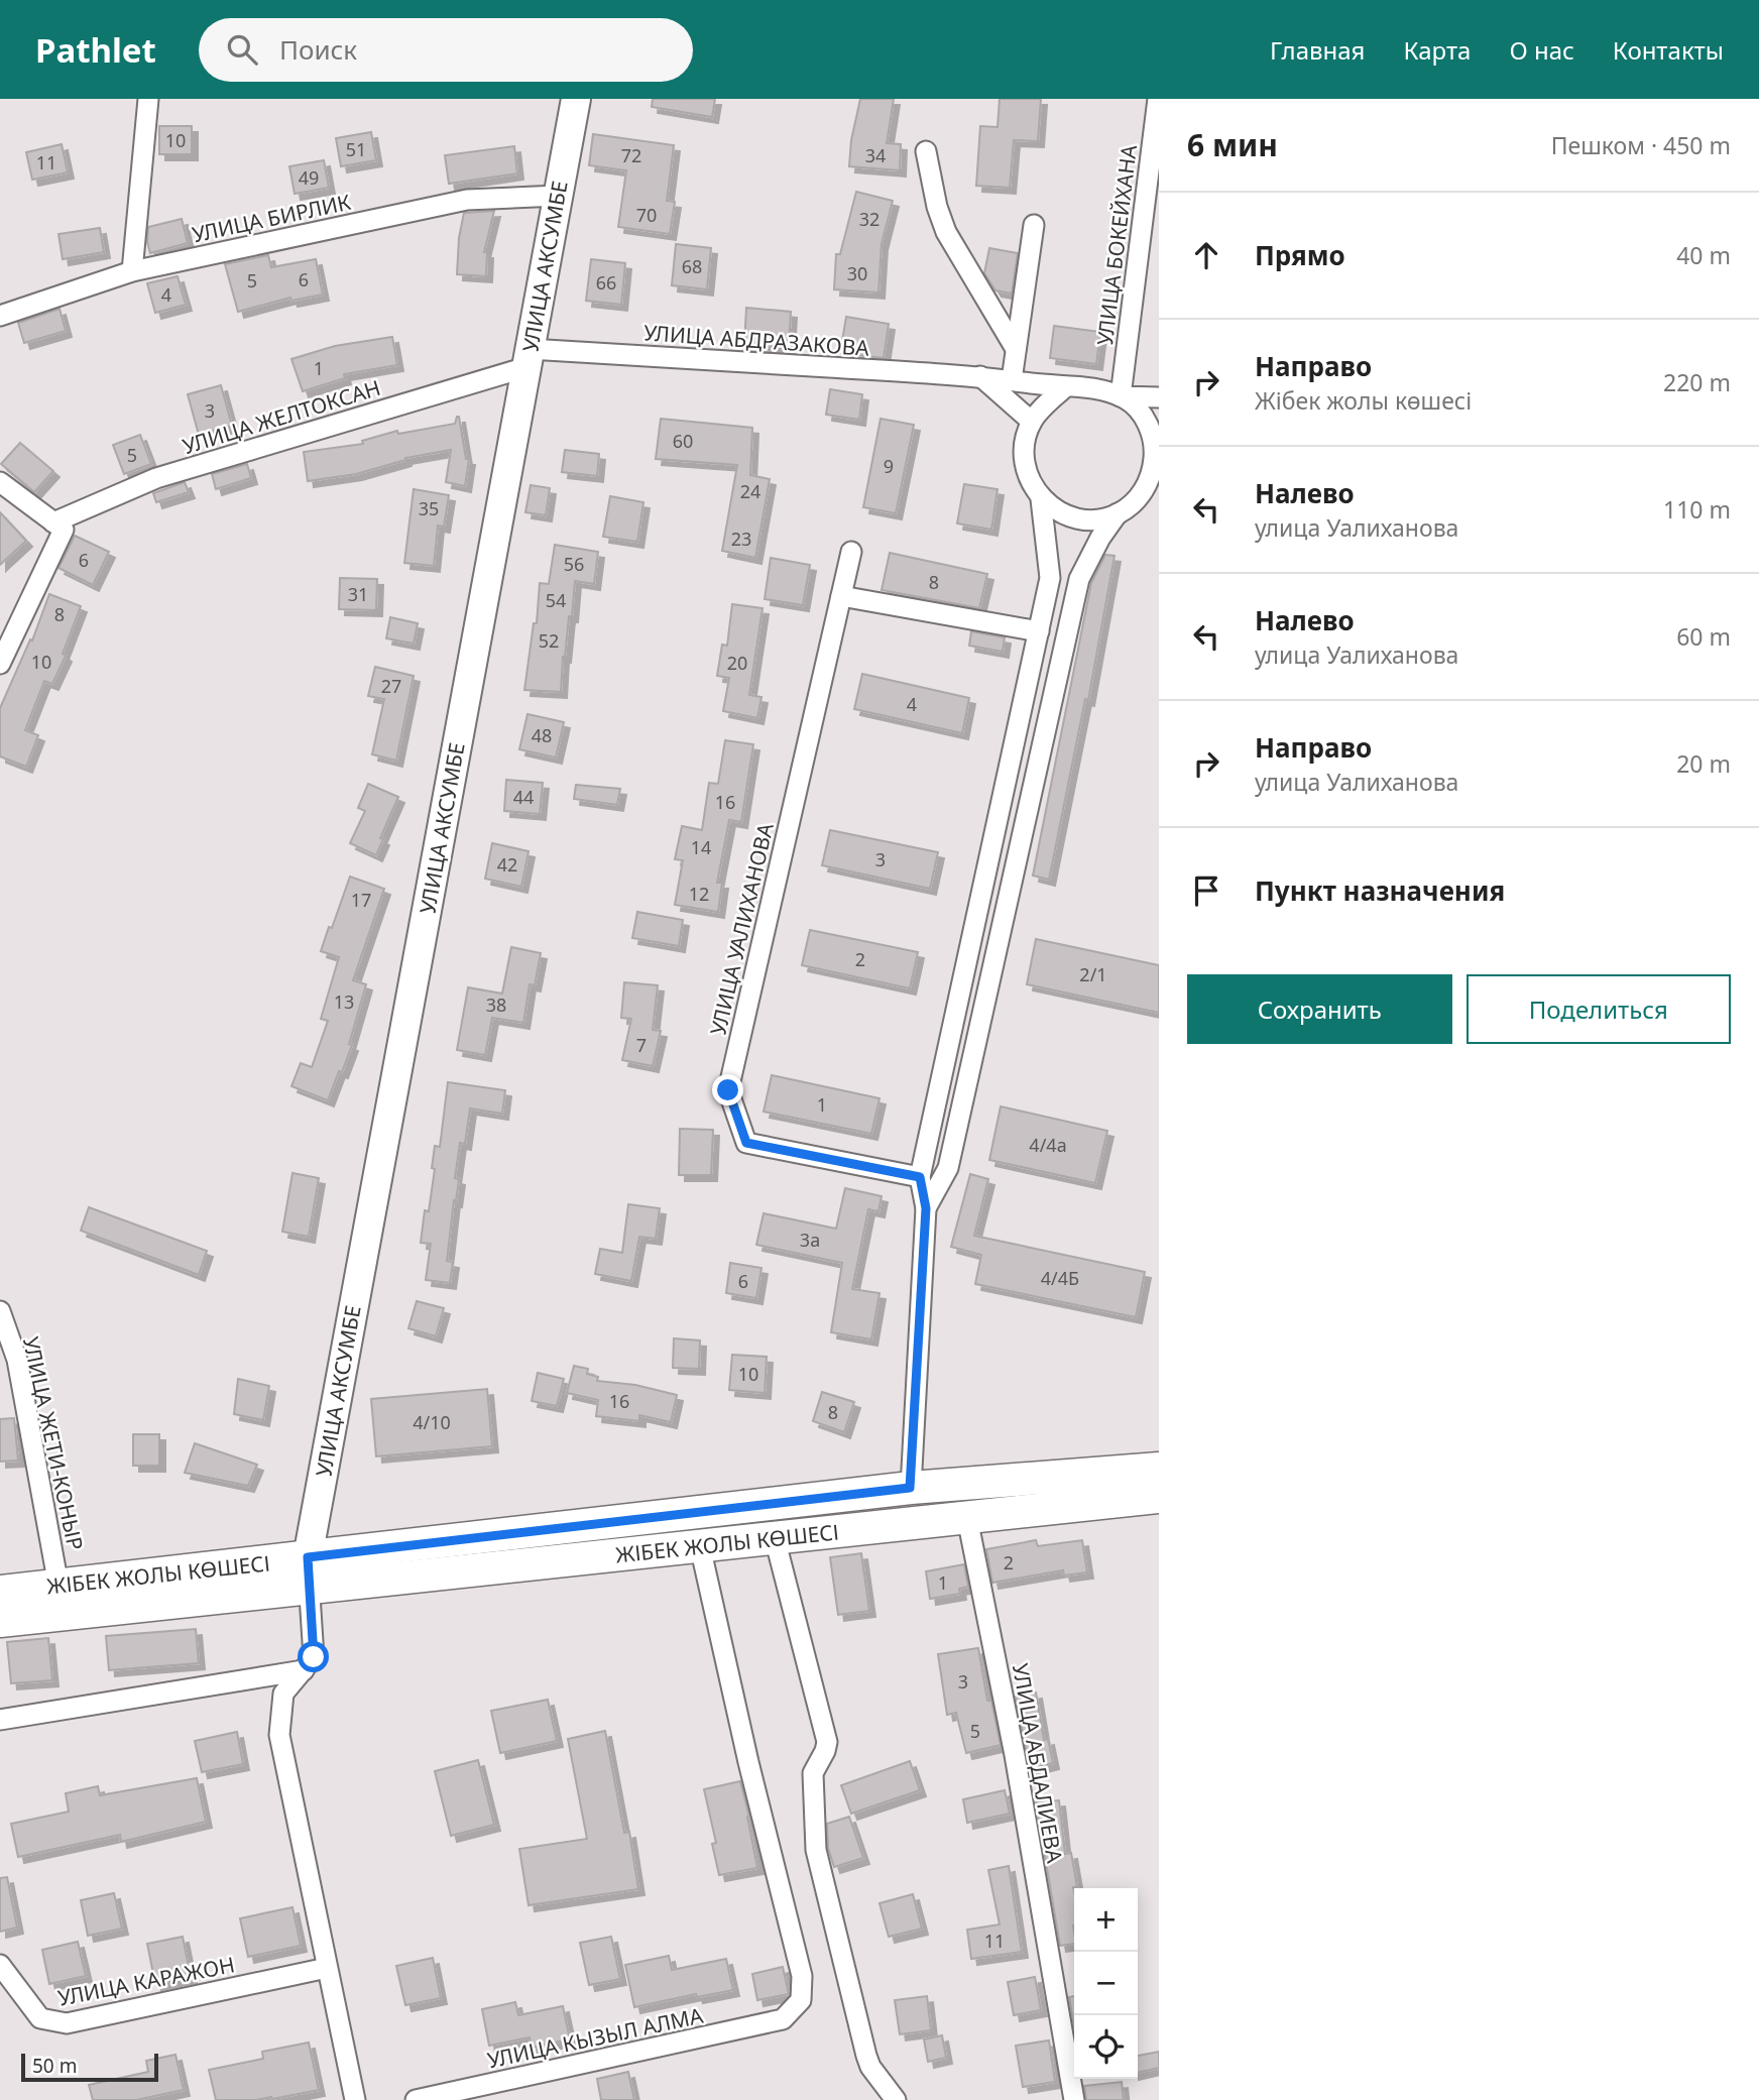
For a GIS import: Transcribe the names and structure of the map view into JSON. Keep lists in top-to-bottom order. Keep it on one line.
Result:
{"streets":{"main road":["УЛИЦА АКСУМБЕ","ЖІБЕК ЖОЛЫ КӨШЕСІ"],"street":["УЛИЦА БИРЛИК","УЛИЦА БОКЕЙХАНА","УЛИЦА АБДРАЗАКОВА","УЛИЦА ЖЕЛТОКСАН","УЛИЦА УАЛИХАНОВА","УЛИЦА ЖЕТИ-КОНЫР","УЛИЦА АБДАЛИЕВА","УЛИЦА КАРАЖОН","УЛИЦА КЫЗЫЛ АЛМА"]},"crossings":[["УЛИЦА БИРЛИК","УЛИЦА АКСУМБЕ"],["УЛИЦА БОКЕЙХАНА","УЛИЦА АБДРАЗАКОВА"],["УЛИЦА АКСУМБЕ","УЛИЦА АБДРАЗАКОВА"],["УЛИЦА АКСУМБЕ","УЛИЦА ЖЕЛТОКСАН"],["УЛИЦА АКСУМБЕ","ЖІБЕК ЖОЛЫ КӨШЕСІ"],["УЛИЦА АБДРАЗАКОВА","УЛИЦА ЖЕЛТОКСАН"],["УЛИЦА ЖЕТИ-КОНЫР","ЖІБЕК ЖОЛЫ КӨШЕСІ"],["ЖІБЕК ЖОЛЫ КӨШЕСІ","УЛИЦА АБДАЛИЕВА"],["ЖІБЕК ЖОЛЫ КӨШЕСІ","УЛИЦА КЫЗЫЛ АЛМА"]],"house_numbers":["10","51","72","34","11","49","70","32","68","30","6","5","66","4","1","3","60","5","9","24","35","23","6","56","8","31","54","8","52","10","20","27","4","48","44","16","14","3","42","12","17","2","2/1","13","38","7","1","4/4а","3а","4/4Б","6","10","16","8","4/10","2","1","3","5","11"],"scale_bar":"50 m","page":{"header":"Pathlet","search":"Поиск","nav":["Главная","Карта","О нас","Контакты"],"heading":["6 мин","Пешком · 450 m"],"list":[["Прямо","40 m"],["Направо","Жібек жолы көшесі","220 m"],["Налево","улица Уалиханова","110 m"],["Налево","улица Уалиханова","60 m"],["Направо","улица Уалиханова","20 m"],"Пункт назначения"],"buttons":["Сохранить","Поделиться"],"map_buttons":["+","−"],"scale":"50 m"}}
